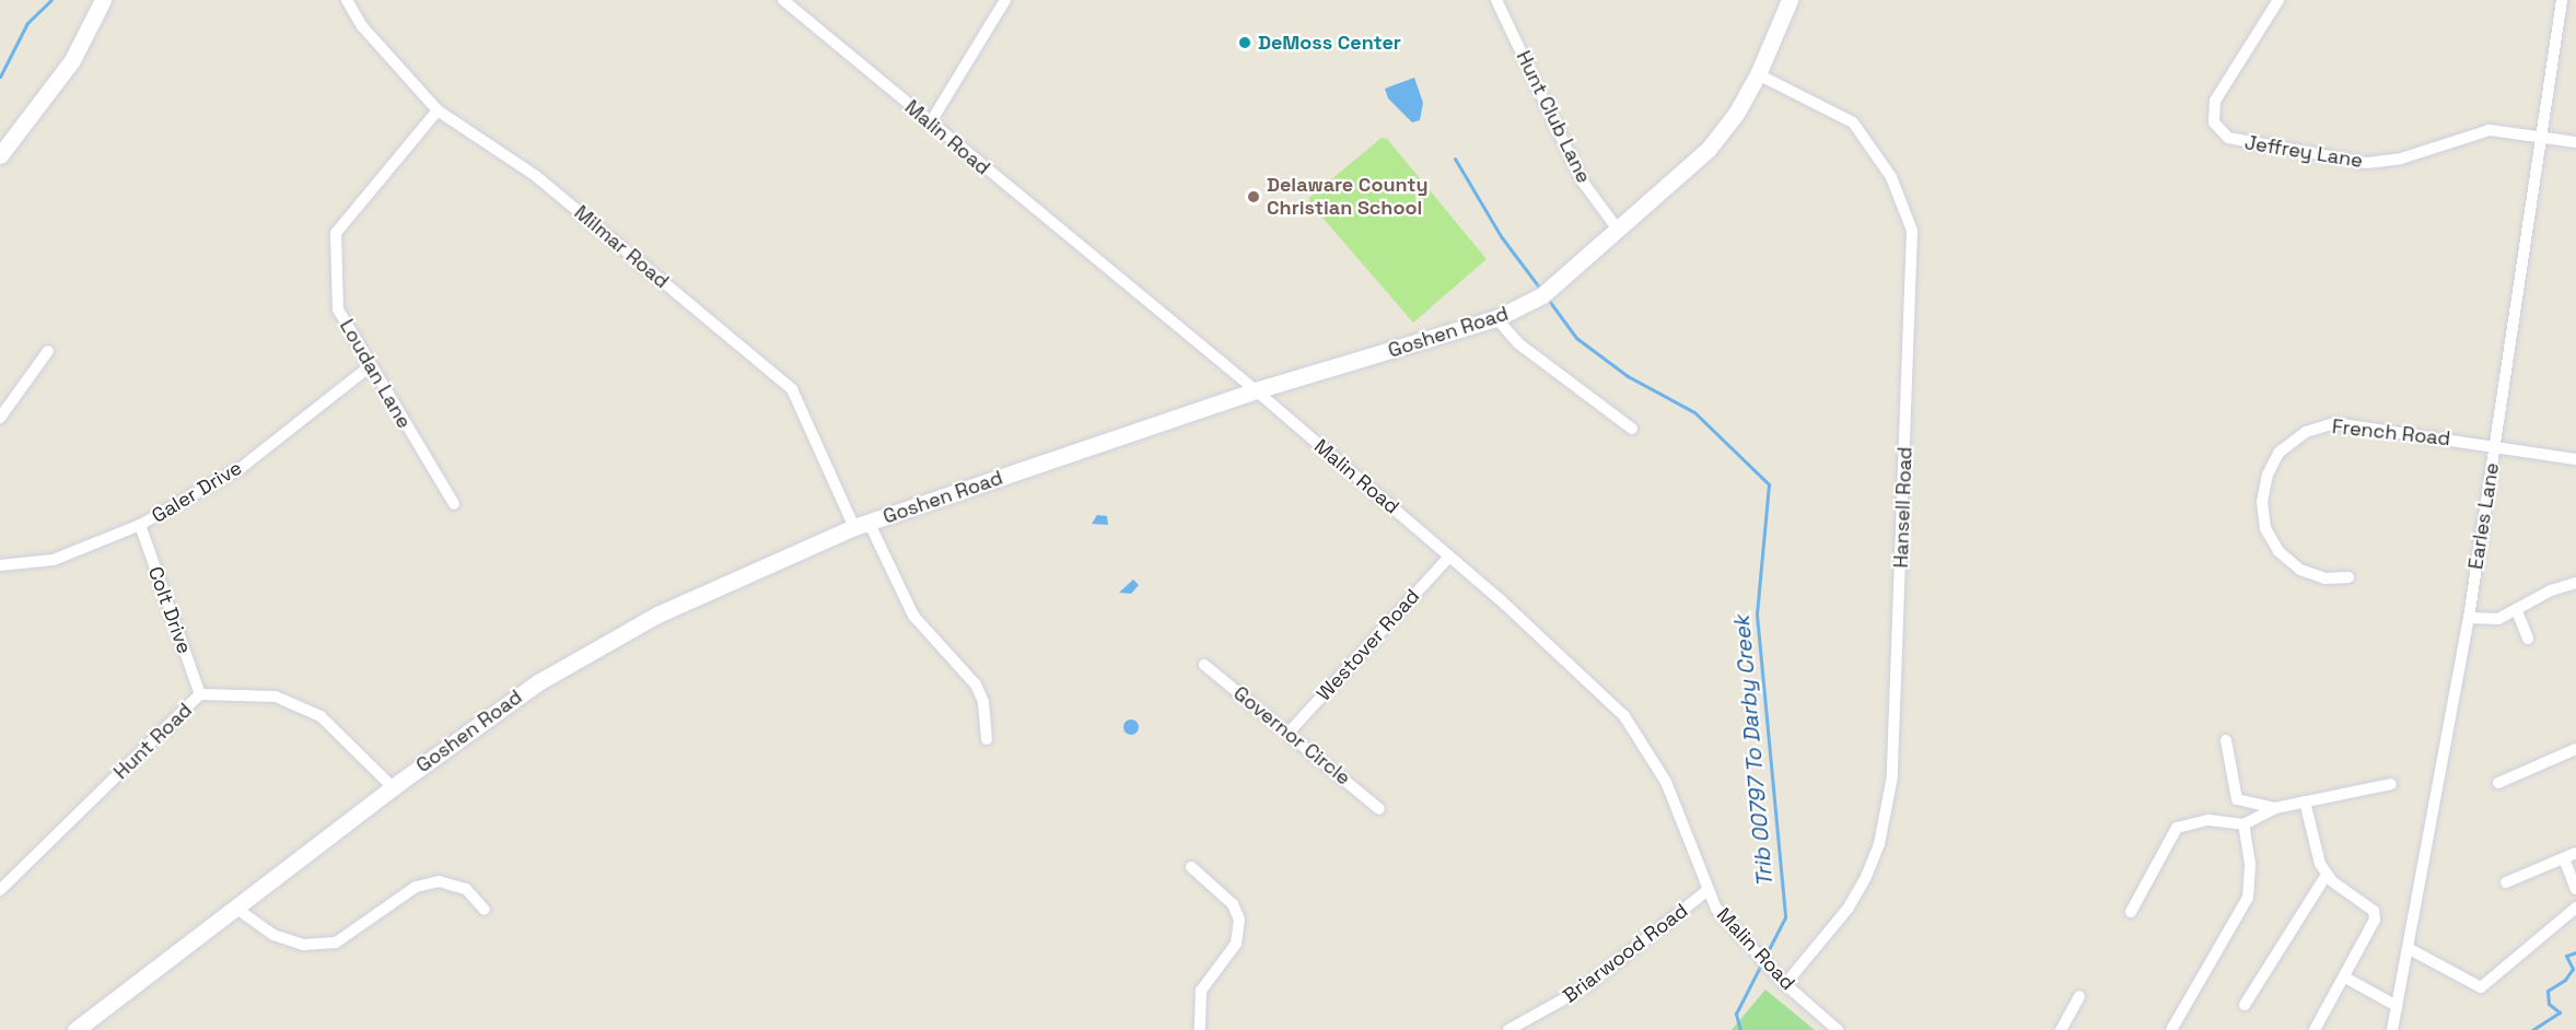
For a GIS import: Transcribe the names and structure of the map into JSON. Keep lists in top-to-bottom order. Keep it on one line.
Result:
{"streets":{"street":["Hunt Club Lane","Malin Road","Jeffrey Lane","Milmar Road","Goshen Road","Loudan Lane","French Road","Galer Drive","Hansell Road","Earles Lane","Colt Drive","Westover Road","Governor Circle","Hunt Road","Briarwood Road"]},"crossings":[["Hunt Club Lane","Goshen Road"],["Malin Road","Goshen Road"],["Malin Road","Hansell Road"],["Malin Road","Westover Road"],["Malin Road","Briarwood Road"],["Jeffrey Lane","Earles Lane"],["Milmar Road","Goshen Road"],["Milmar Road","Loudan Lane"],["Goshen Road","Hansell Road"],["Goshen Road","Hunt Road"],["Loudan Lane","Galer Drive"],["French Road","Earles Lane"],["Galer Drive","Colt Drive"],["Colt Drive","Hunt Road"],["Westover Road","Governor Circle"]],"water":["Trib 00797 To Darby Creek"],"places":["DeMoss Center","Delaware County Christian School"]}
